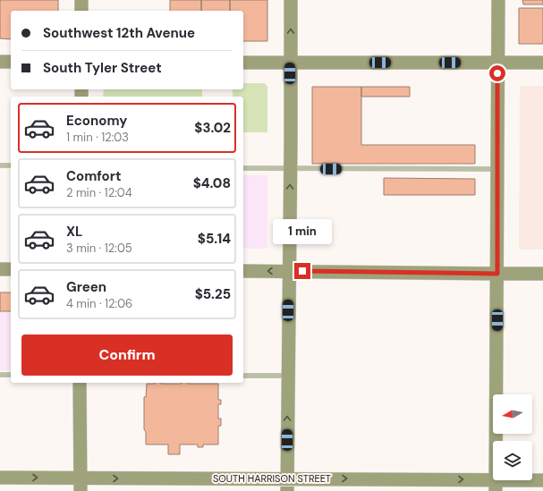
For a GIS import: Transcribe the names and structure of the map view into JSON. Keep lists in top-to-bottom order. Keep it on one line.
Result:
{"streets":{"street":["SOUTH HARRISON STREET"]},"one_way":["SOUTH HARRISON STREET"],"north":"left","page":{"banner":["Southwest 12th Avenue","South Tyler Street"],"list":[{"name":"Economy","note":"1 min · 12:03","value":"$3.02"},{"name":"Comfort","note":"2 min · 12:04","value":"$4.08"},{"name":"XL","note":"3 min · 12:05","value":"$5.14"},{"name":"Green","note":"4 min · 12:06","value":"$5.25"}],"bubble":"1 min","buttons":"Confirm"}}
